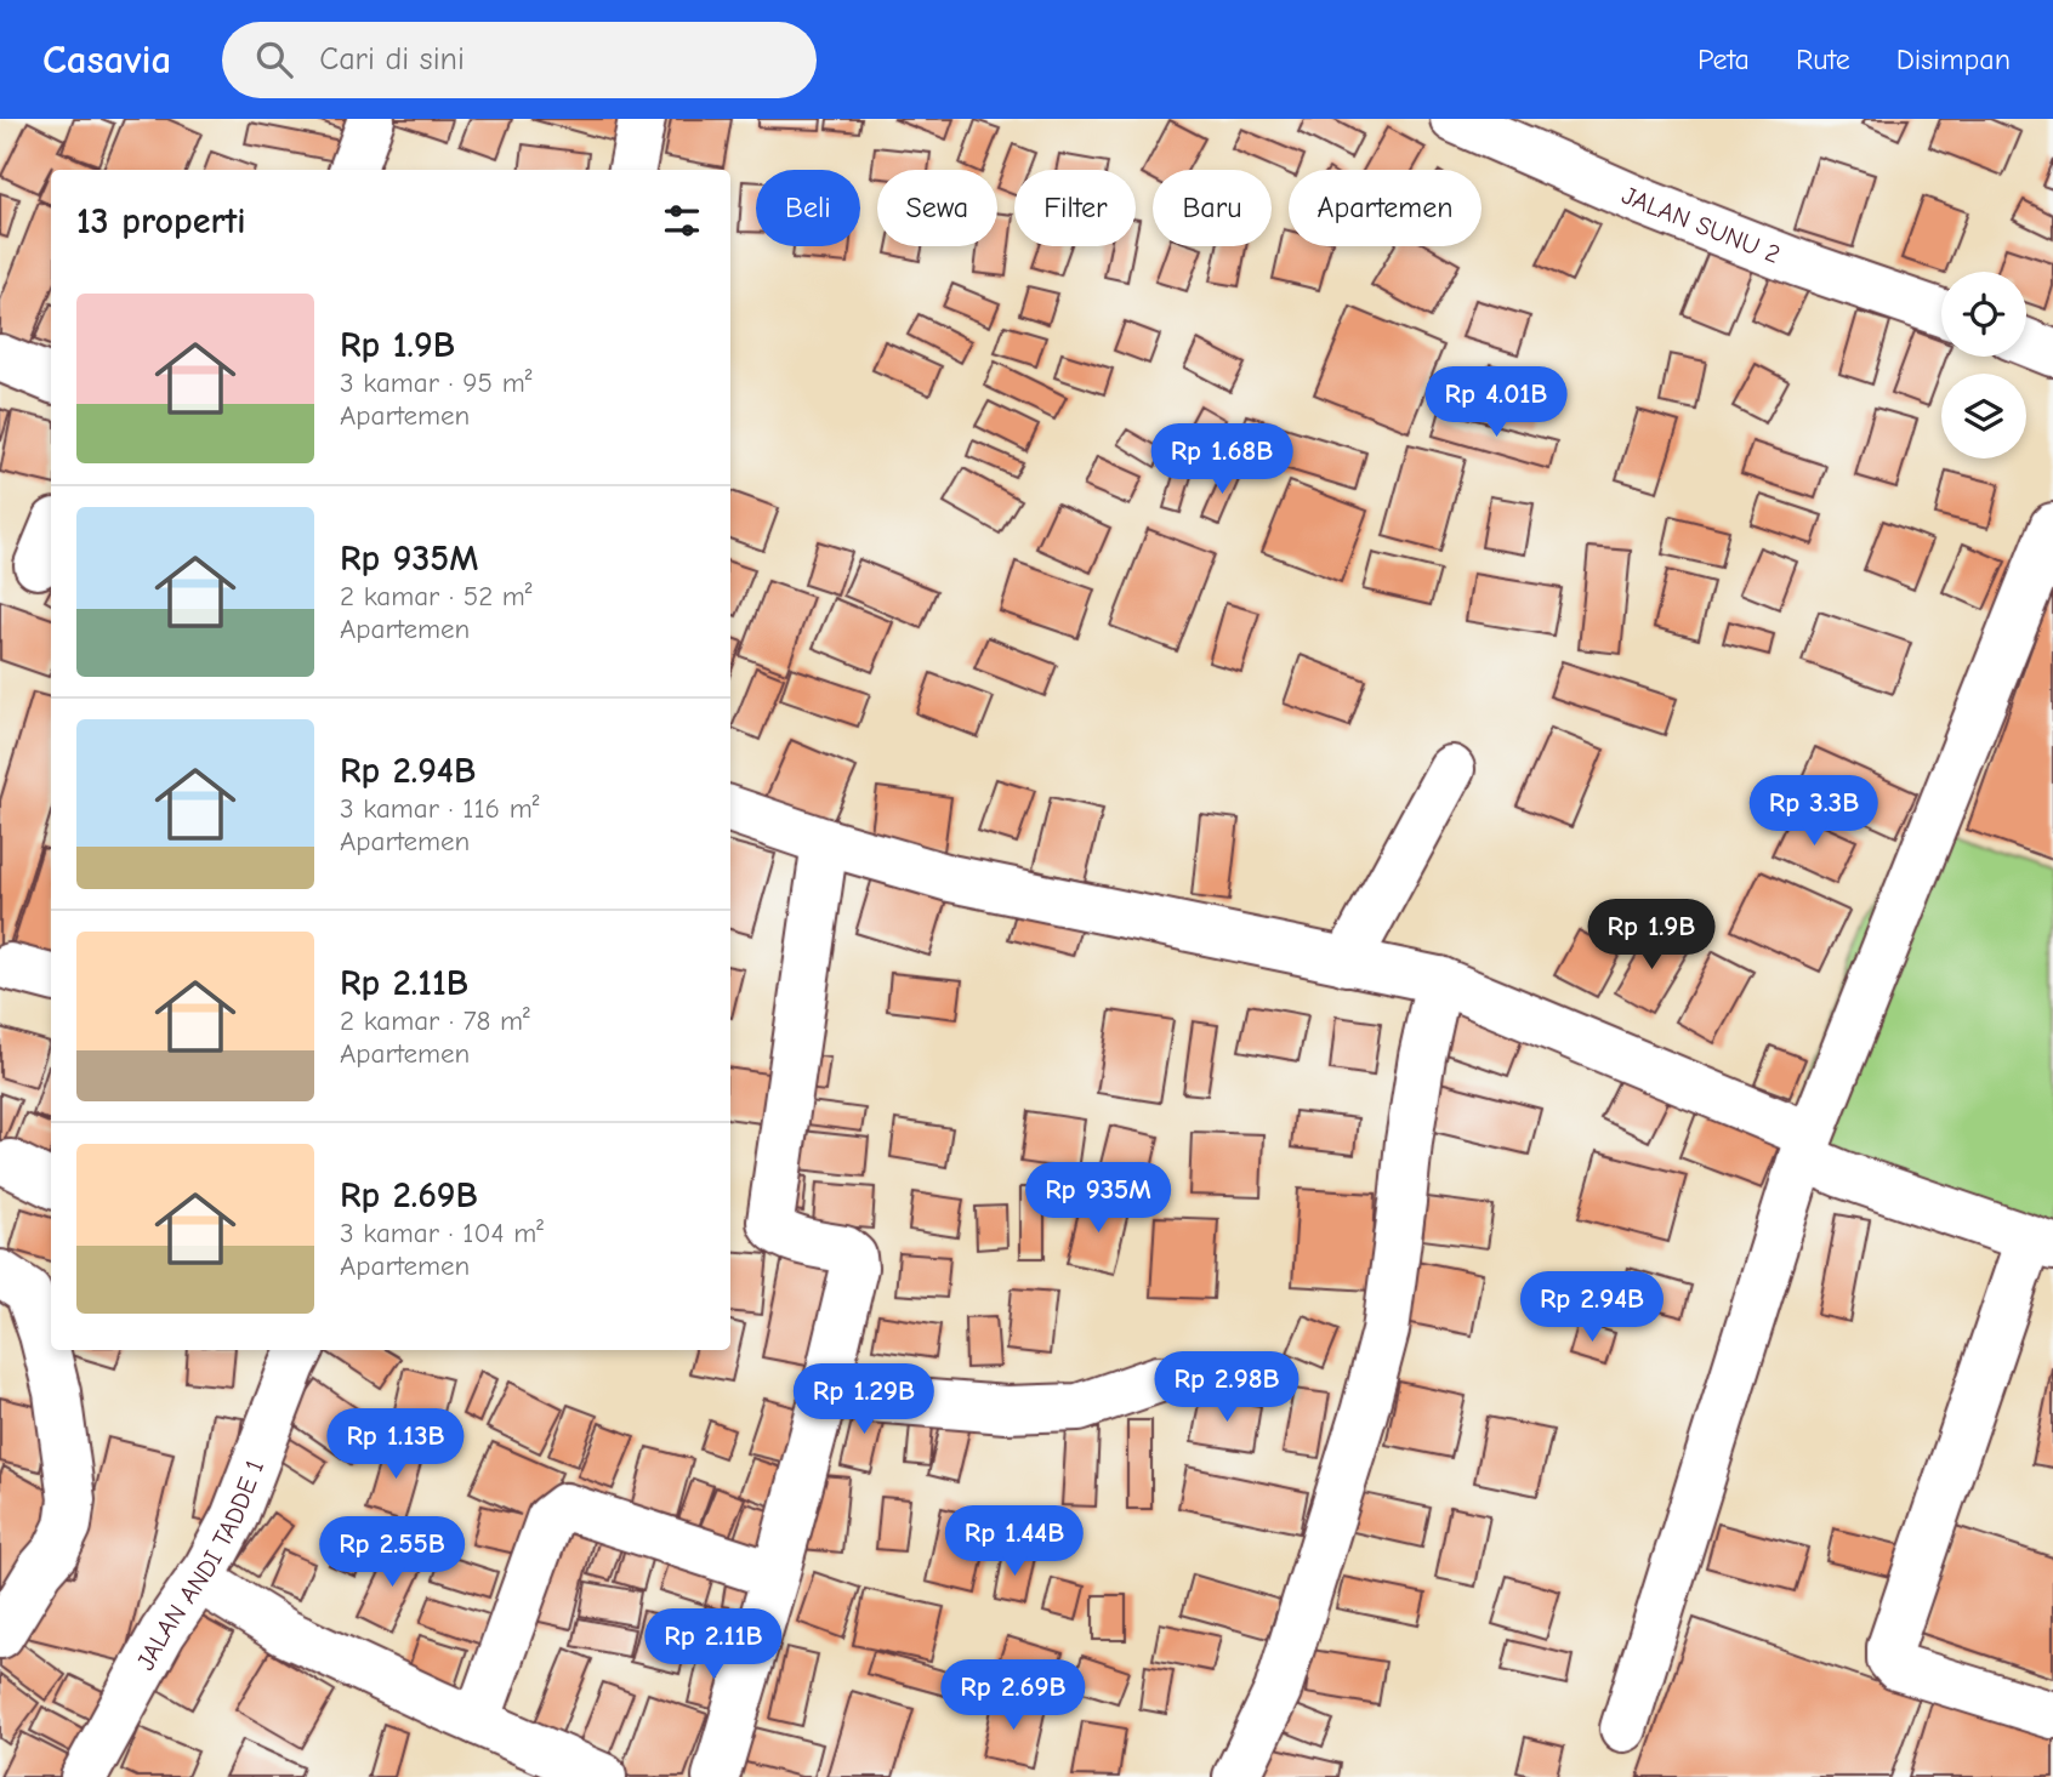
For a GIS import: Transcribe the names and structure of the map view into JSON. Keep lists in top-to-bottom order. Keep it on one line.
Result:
{"streets":{"street":["JALAN SUNU 2","JALAN ANDI TADDE 1"]},"page":{"header":"Casavia","search":"Cari di sini","nav":["Peta","Rute","Disimpan"],"chip":["Beli","Sewa","Filter","Baru","Apartemen"],"heading":"13 properti","list":[{"name":"Rp 1.9B","note":"3 kamar · 95 m² · Apartemen"},{"name":"Rp 935M","note":"2 kamar · 52 m² · Apartemen"},{"name":"Rp 2.94B","note":"3 kamar · 116 m² · Apartemen"},{"name":"Rp 2.11B","note":"2 kamar · 78 m² · Apartemen"},{"name":"Rp 2.69B","note":"3 kamar · 104 m² · Apartemen"}],"price":["Rp 4.01B","Rp 1.68B","Rp 3.3B","Rp 1.9B","Rp 935M","Rp 2.94B","Rp 2.98B","Rp 1.29B","Rp 1.13B","Rp 1.44B","Rp 2.55B","Rp 2.11B","Rp 2.69B"]}}
